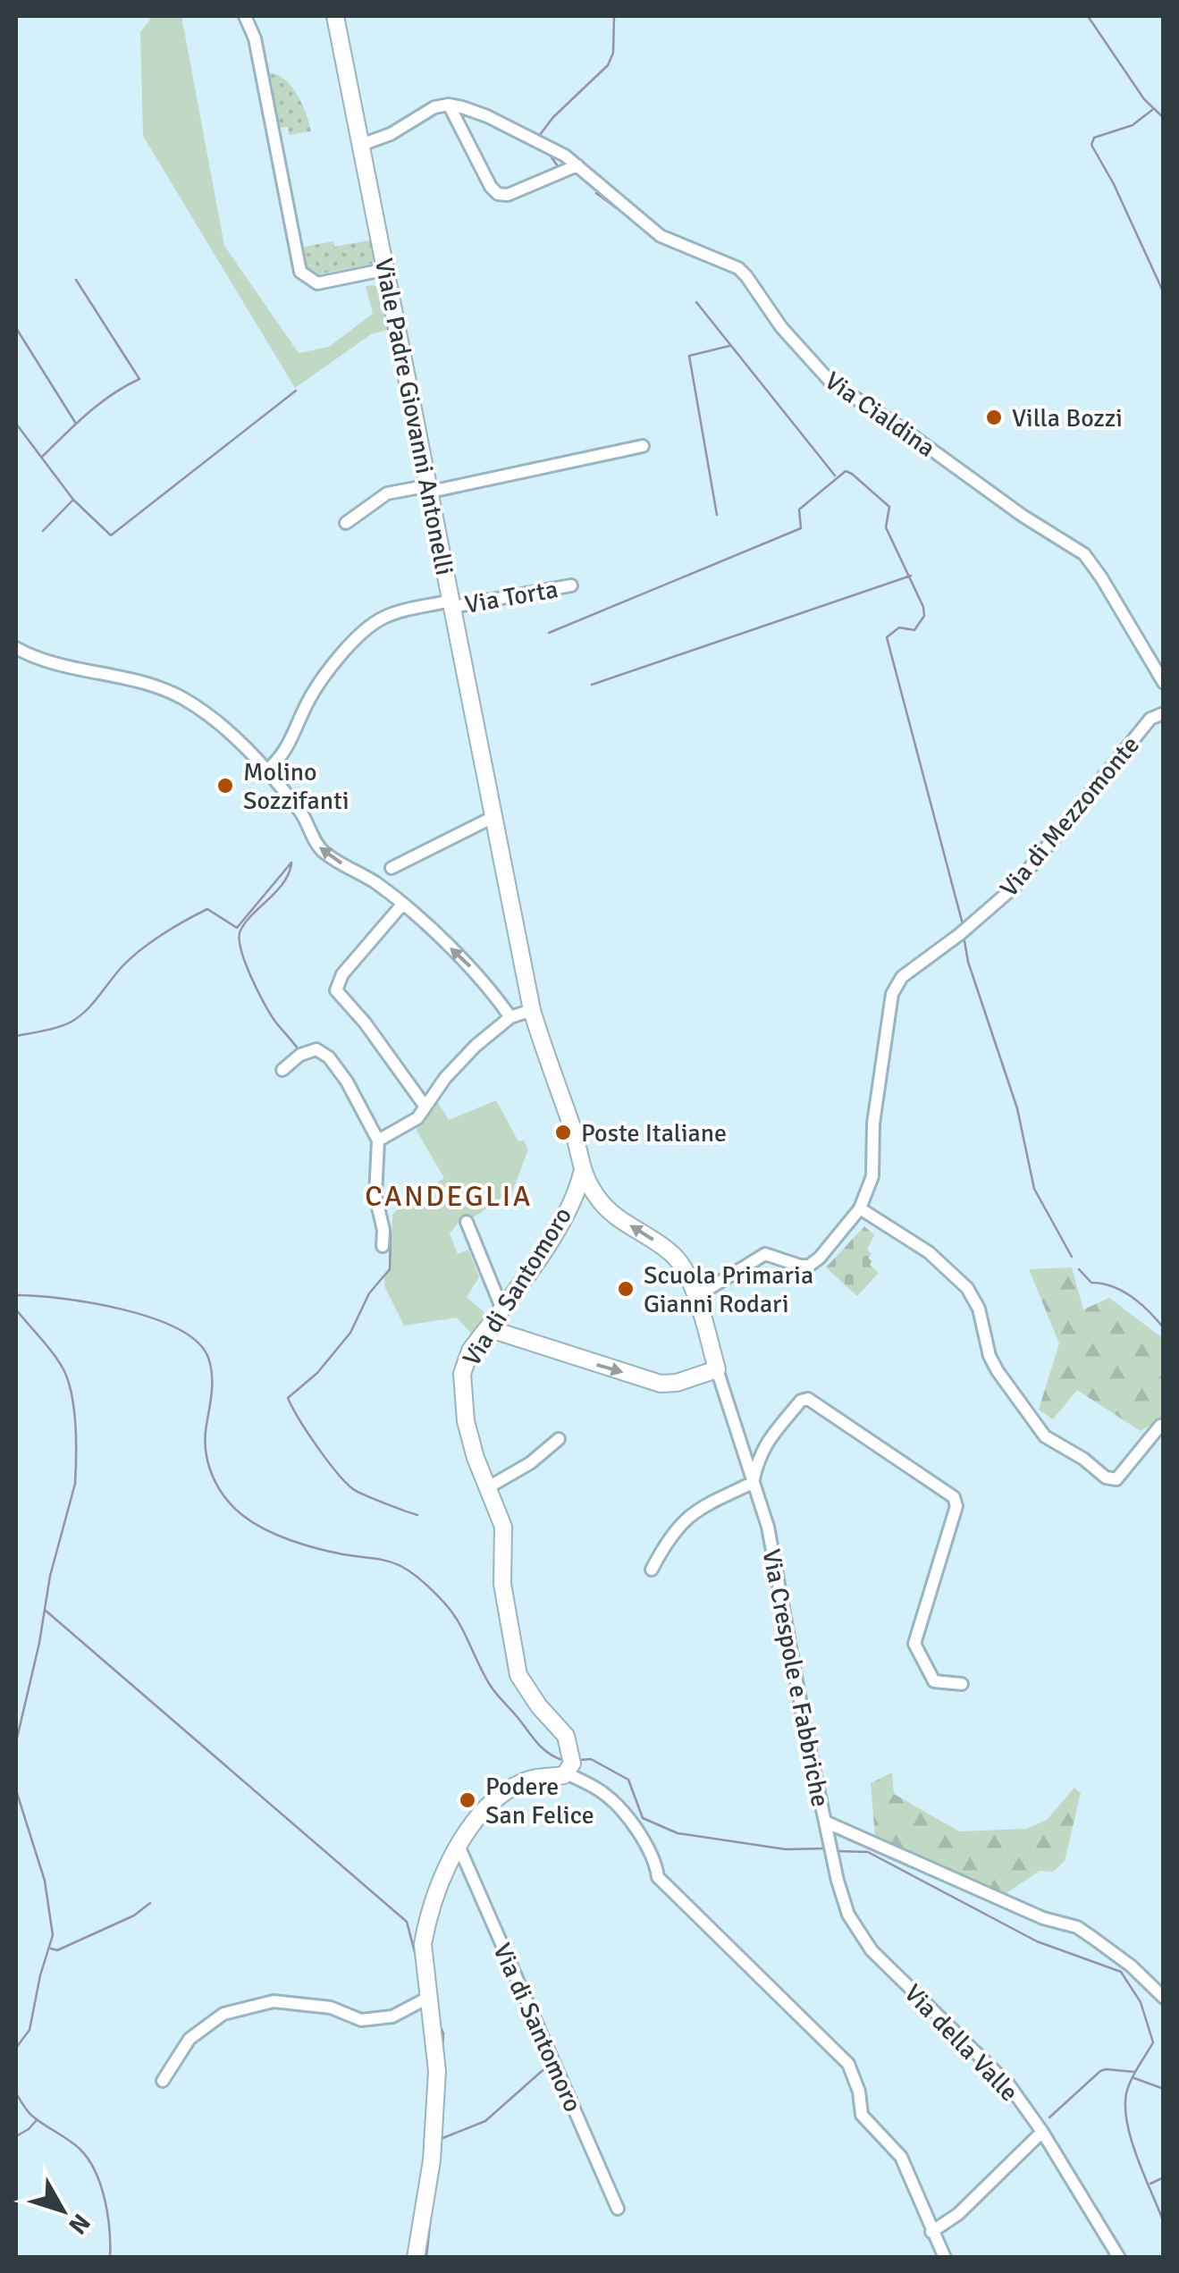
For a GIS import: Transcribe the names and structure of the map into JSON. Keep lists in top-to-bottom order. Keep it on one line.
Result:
{"streets":{"main road":["Viale Padre Giovanni Antonelli","Via di Santomoro"],"street":["Via Cialdina","Via Torta","Via di Mezzomonte","Via Crespole e Fabbriche","Via della Valle"]},"crossings":[["Viale Padre Giovanni Antonelli","Via Torta"],["Viale Padre Giovanni Antonelli","Via di Santomoro"],["Via Crespole e Fabbriche","Via della Valle"]],"districts":["CANDEGLIA"],"places":["Villa Bozzi","Molino Sozzifanti","Poste Italiane","Scuola Primaria Gianni Rodari","Podere San Felice"],"north":"bottom right"}
